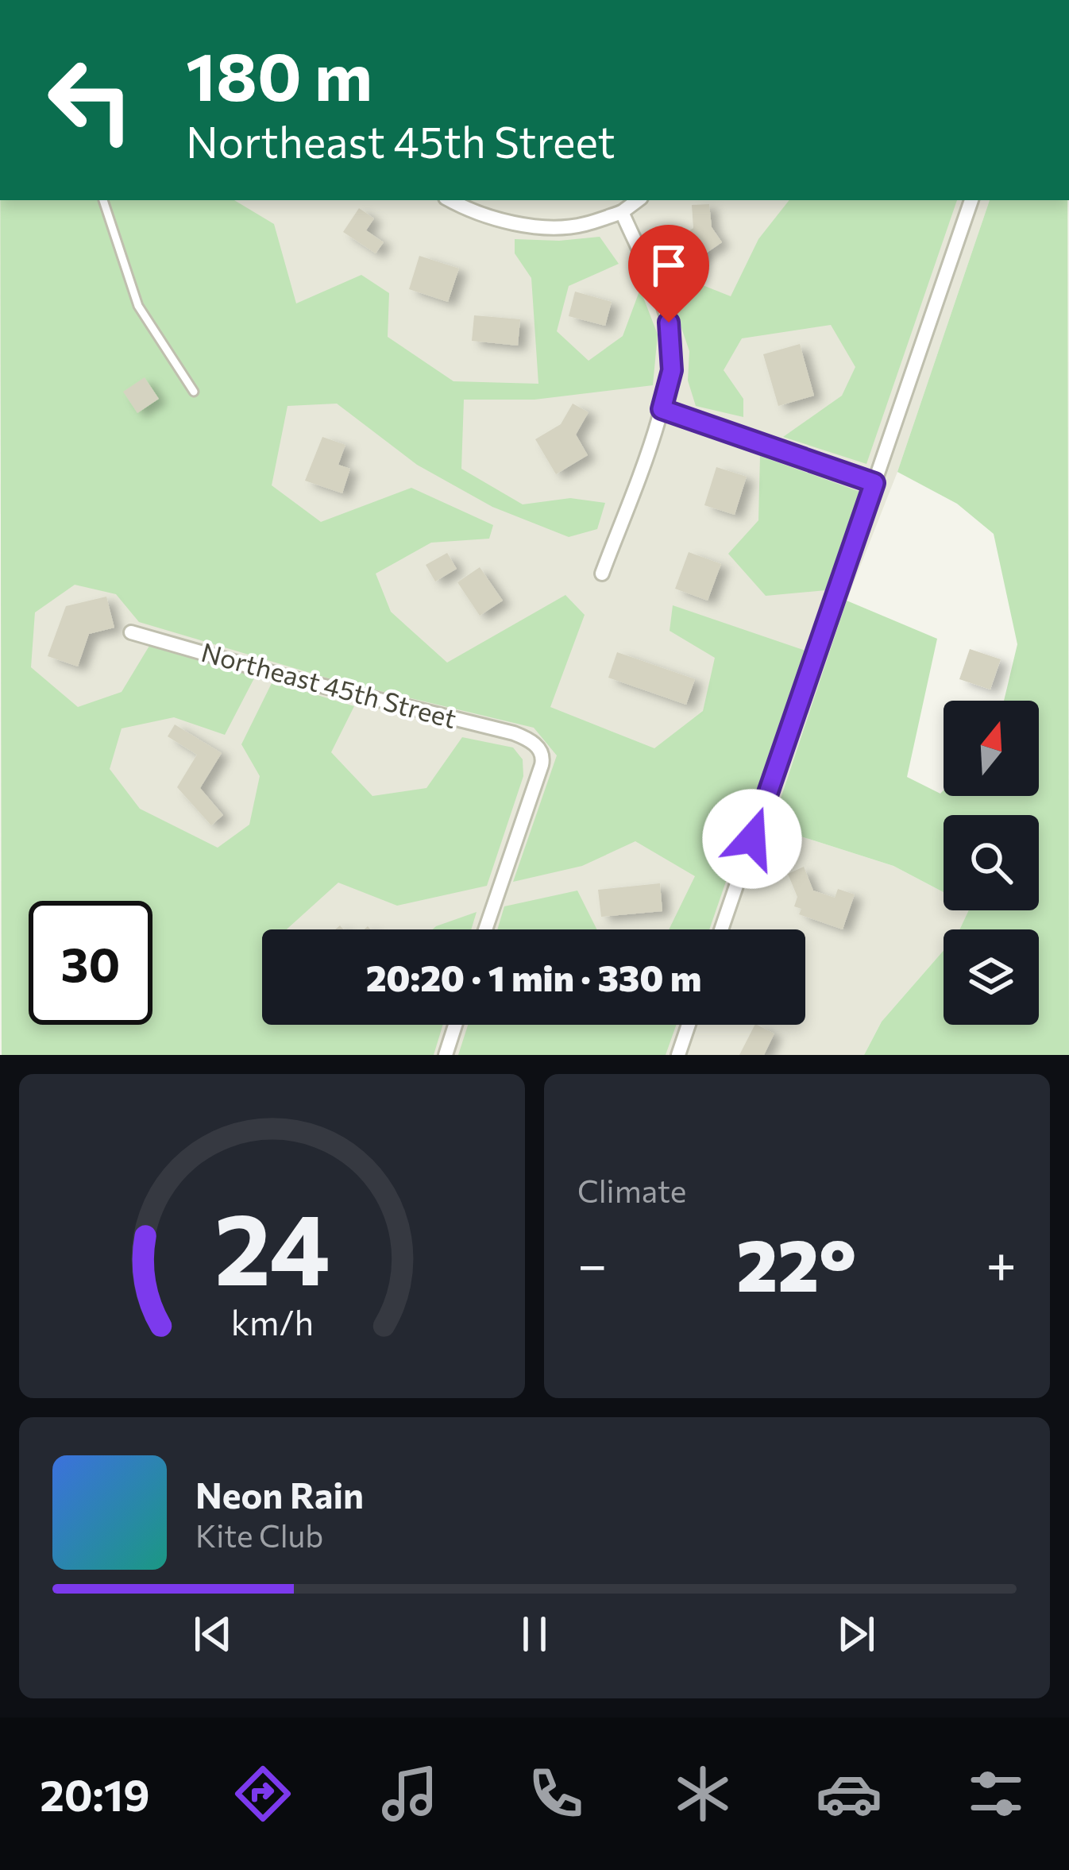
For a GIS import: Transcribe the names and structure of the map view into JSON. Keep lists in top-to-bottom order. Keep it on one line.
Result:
{"streets":{"street":["Northeast 45th Street"]},"north":"top","page":{"turn":["180 m","Northeast 45th Street"],"limit":"30","trip":"20:20 · 1 min · 330 m","tile":"Climate","heat":["−","22°","+"],"song":["Neon Rain","Kite Club"],"tabs":"20:19","gauge":["24","km/h"]}}
